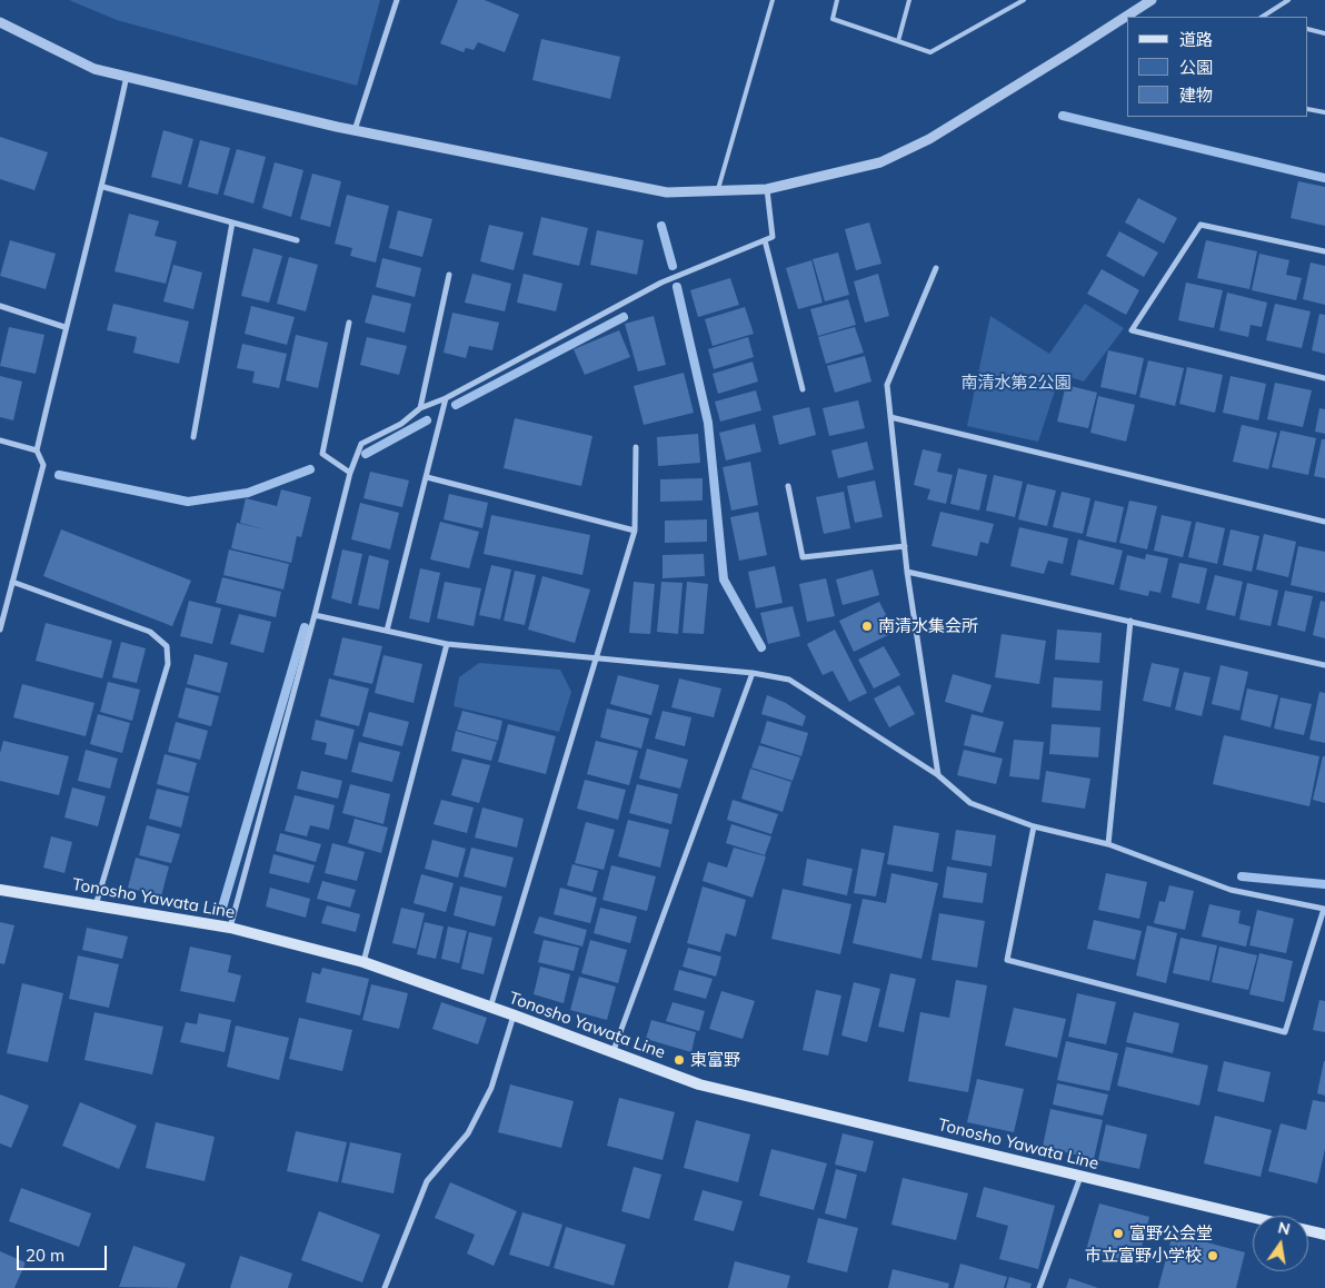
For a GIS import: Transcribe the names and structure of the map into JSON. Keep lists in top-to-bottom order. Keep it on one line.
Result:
{"streets":{"main road":["Tonosho Yawata Line"]},"parks":["南清水第2公園"],"places":["南清水集会所","東富野","富野公会堂","市立富野小学校"],"legend":["道路","公園","建物"],"scale_bar":"20 m","north":"top"}
